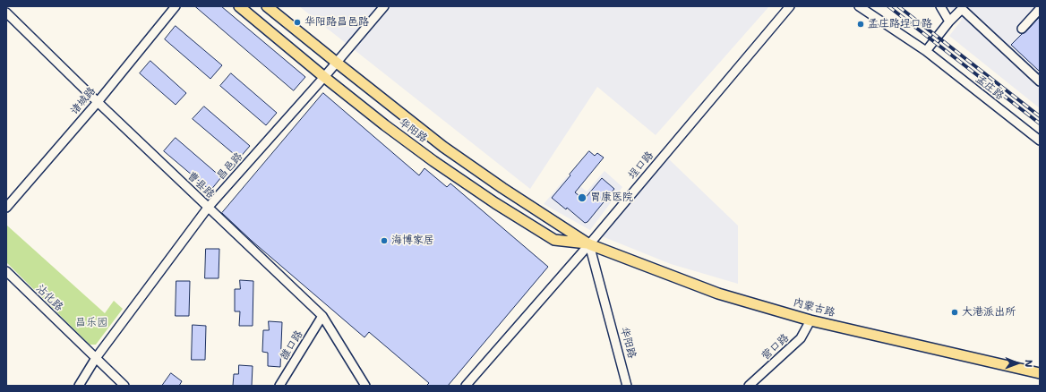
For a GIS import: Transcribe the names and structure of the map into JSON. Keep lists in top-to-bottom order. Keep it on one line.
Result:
{"streets":{"main road":["华阳路","内蒙古路"],"street":["孟庄路","诸城路","埕口路","昌邑路","曹县路","沾化路","雒口路","营口路"]},"crossings":[["诸城路","曹县路"],["华阳路","埕口路"],["华阳路","昌邑路"],["华阳路","内蒙古路"],["埕口路","内蒙古路"],["昌邑路","曹县路"],["昌邑路","沾化路"],["曹县路","雒口路"],["内蒙古路","营口路"]],"parks":["昌乐园"],"places":["华阳路昌邑路","孟庄路埕口路","胃康医院","海博家居","大港派出所"],"north":"right"}
